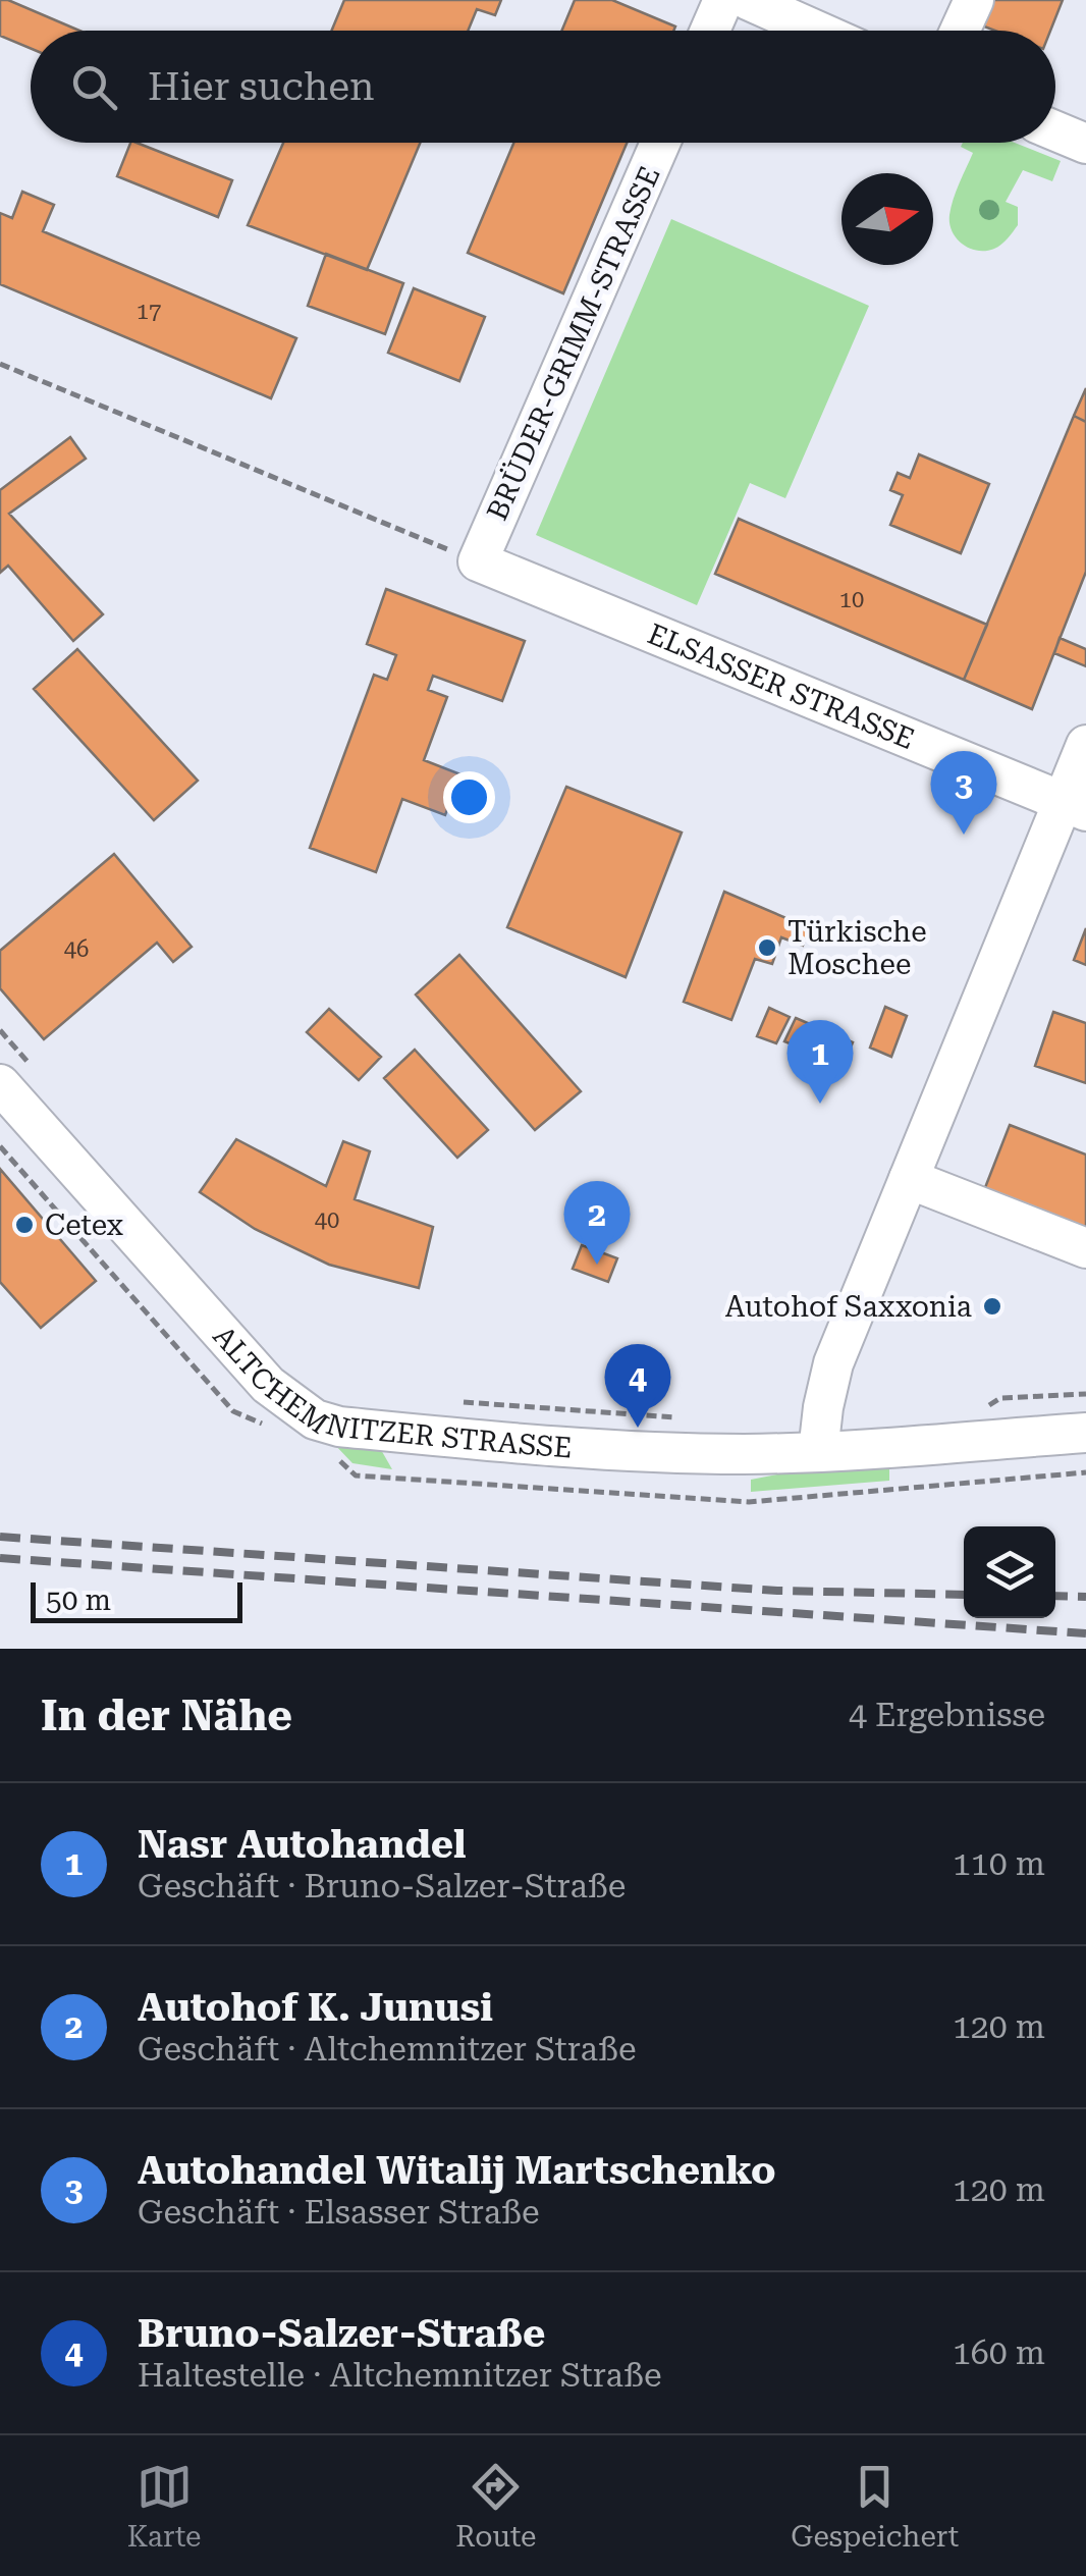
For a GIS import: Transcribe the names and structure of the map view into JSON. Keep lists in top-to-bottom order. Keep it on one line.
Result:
{"streets":{"street":["BRÜDER-GRIMM-STRASSE","ELSASSER STRASSE","ALTCHEMNITZER STRASSE"]},"crossings":[["BRÜDER-GRIMM-STRASSE","ELSASSER STRASSE"]],"places":["Türkische Moschee","Cetex","Autohof Saxxonia"],"house_numbers":["17","10","46","40"],"scale_bar":"50 m","north":"right","page":{"search":"Hier suchen","pins":["3","1","2","4"],"scale":"50 m","heading":["In der Nähe","4 Ergebnisse"],"list":[{"mark":"1","name":"Nasr Autohandel","note":"Geschäft · Bruno-Salzer-Straße","value":"110 m"},{"mark":"2","name":"Autohof K. Junusi","note":"Geschäft · Altchemnitzer Straße","value":"120 m"},{"mark":"3","name":"Autohandel Witalij Martschenko","note":"Geschäft · Elsasser Straße","value":"120 m"},{"mark":"4","name":"Bruno-Salzer-Straße","note":"Haltestelle · Altchemnitzer Straße","value":"160 m"}],"nav":["Karte","Route","Gespeichert"]}}
